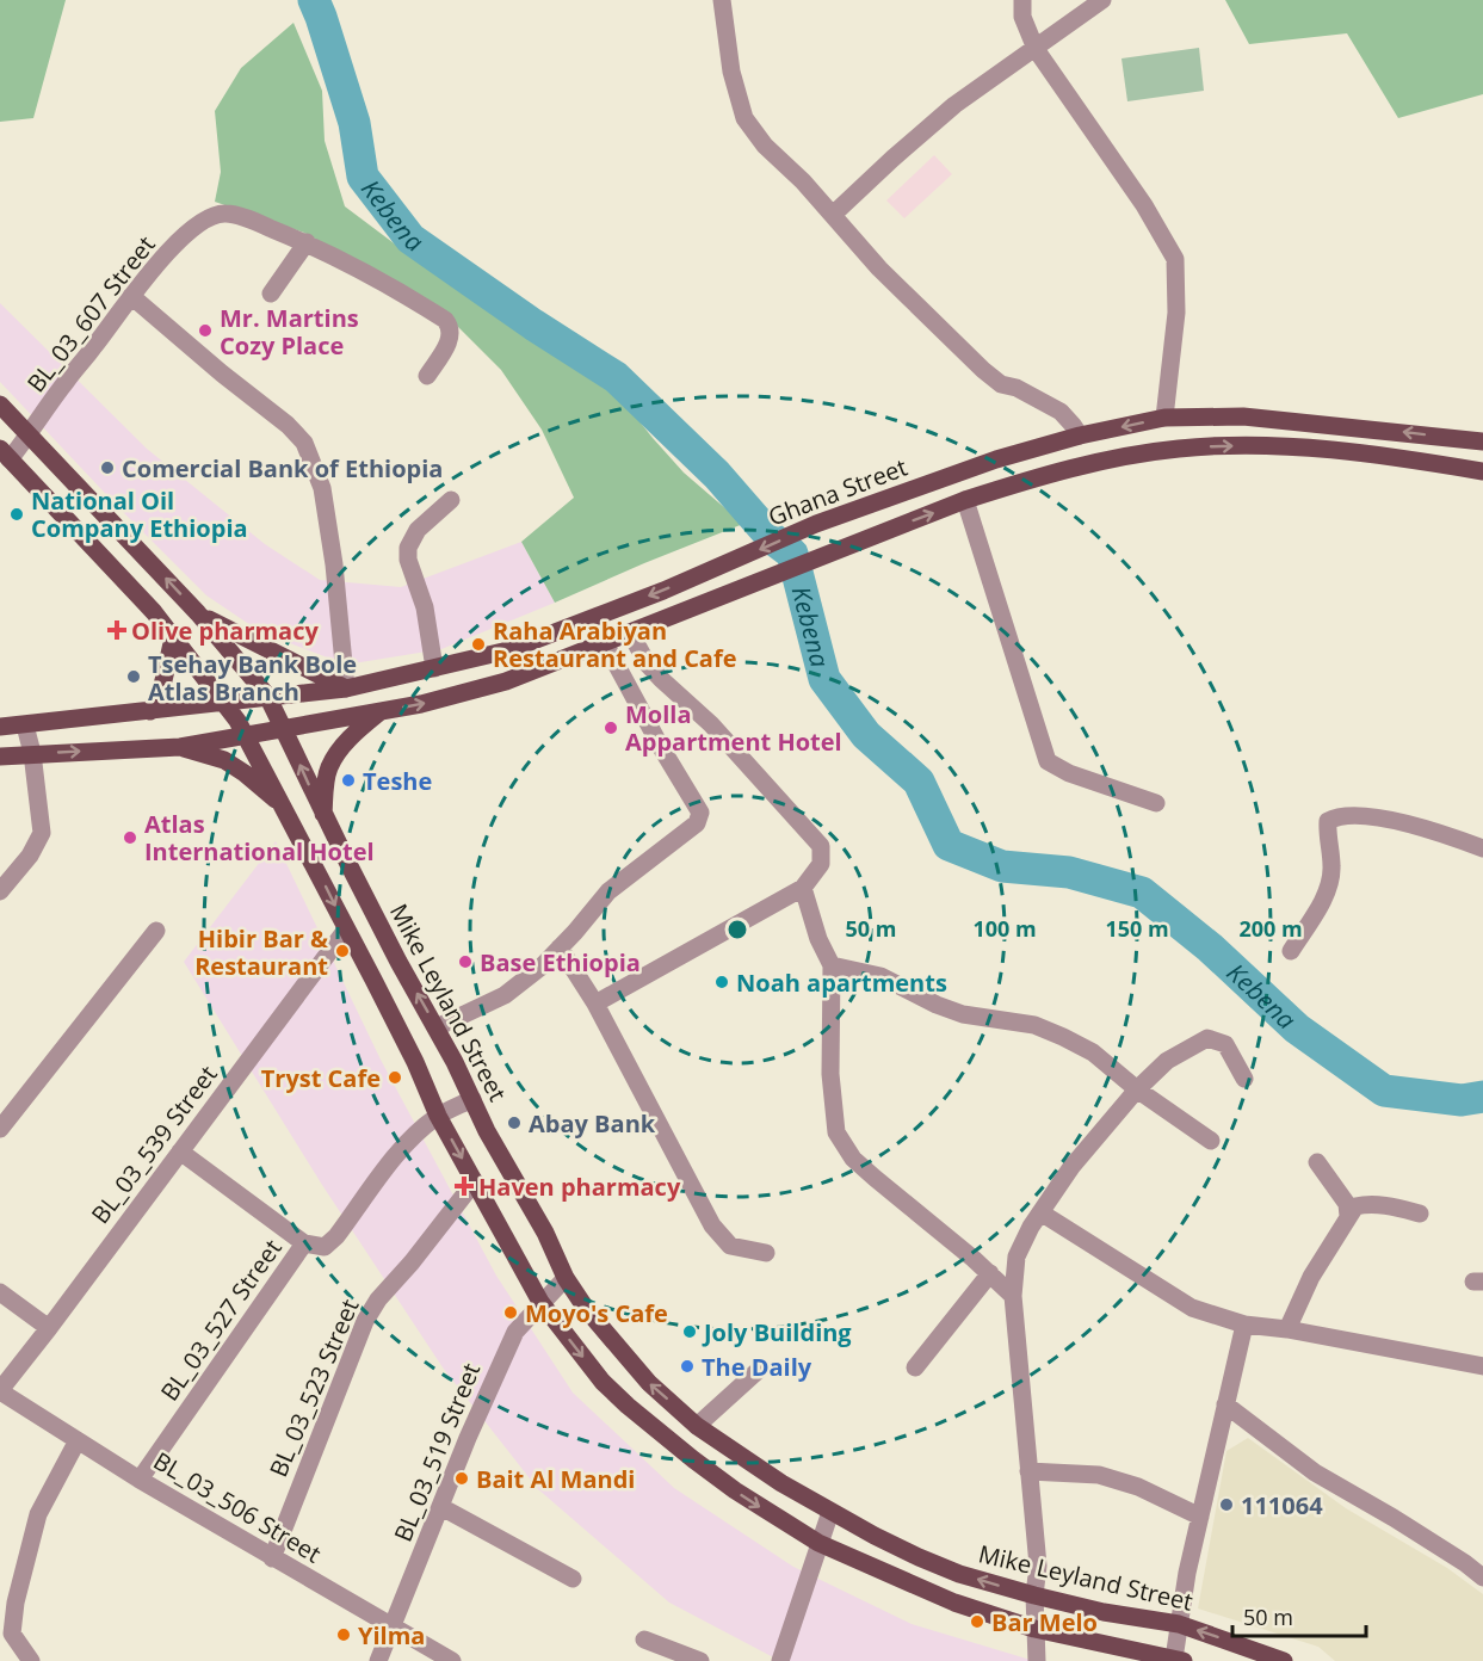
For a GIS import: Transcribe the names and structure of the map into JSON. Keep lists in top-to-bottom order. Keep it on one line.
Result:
{"streets":{"main road":["Ghana Street","Mike Leyland Street"],"street":["BL_03_607 Street","BL_03_539 Street","BL_03_527 Street","BL_03_523 Street","BL_03_519 Street","BL_03_506 Street"]},"crossings":[["Ghana Street","Mike Leyland Street"],["Mike Leyland Street","BL_03_519 Street"],["BL_03_539 Street","BL_03_506 Street"],["BL_03_527 Street","BL_03_506 Street"],["BL_03_523 Street","BL_03_506 Street"],["BL_03_519 Street","BL_03_506 Street"]],"water":["Kebena"],"places":{"other":["Mr. Martins Cozy Place","Comercial Bank of Ethiopia","National Oil Company Ethiopia","Raha Arabiyan Restaurant and Cafe","Tsehay Bank Bole Atlas Branch","Molla Appartment Hotel","Teshe","Atlas International Hotel","Hibir Bar & Restaurant","Base Ethiopia","Noah apartments","Tryst Cafe","Abay Bank","Moyo's Cafe","Joly Building","The Daily","Bait Al Mandi","111064","Bar Melo","Yilma"],"health":["Olive pharmacy","Haven pharmacy"]},"scale_bar":"50 m","rings":["50 m","100 m","150 m","200 m"]}
